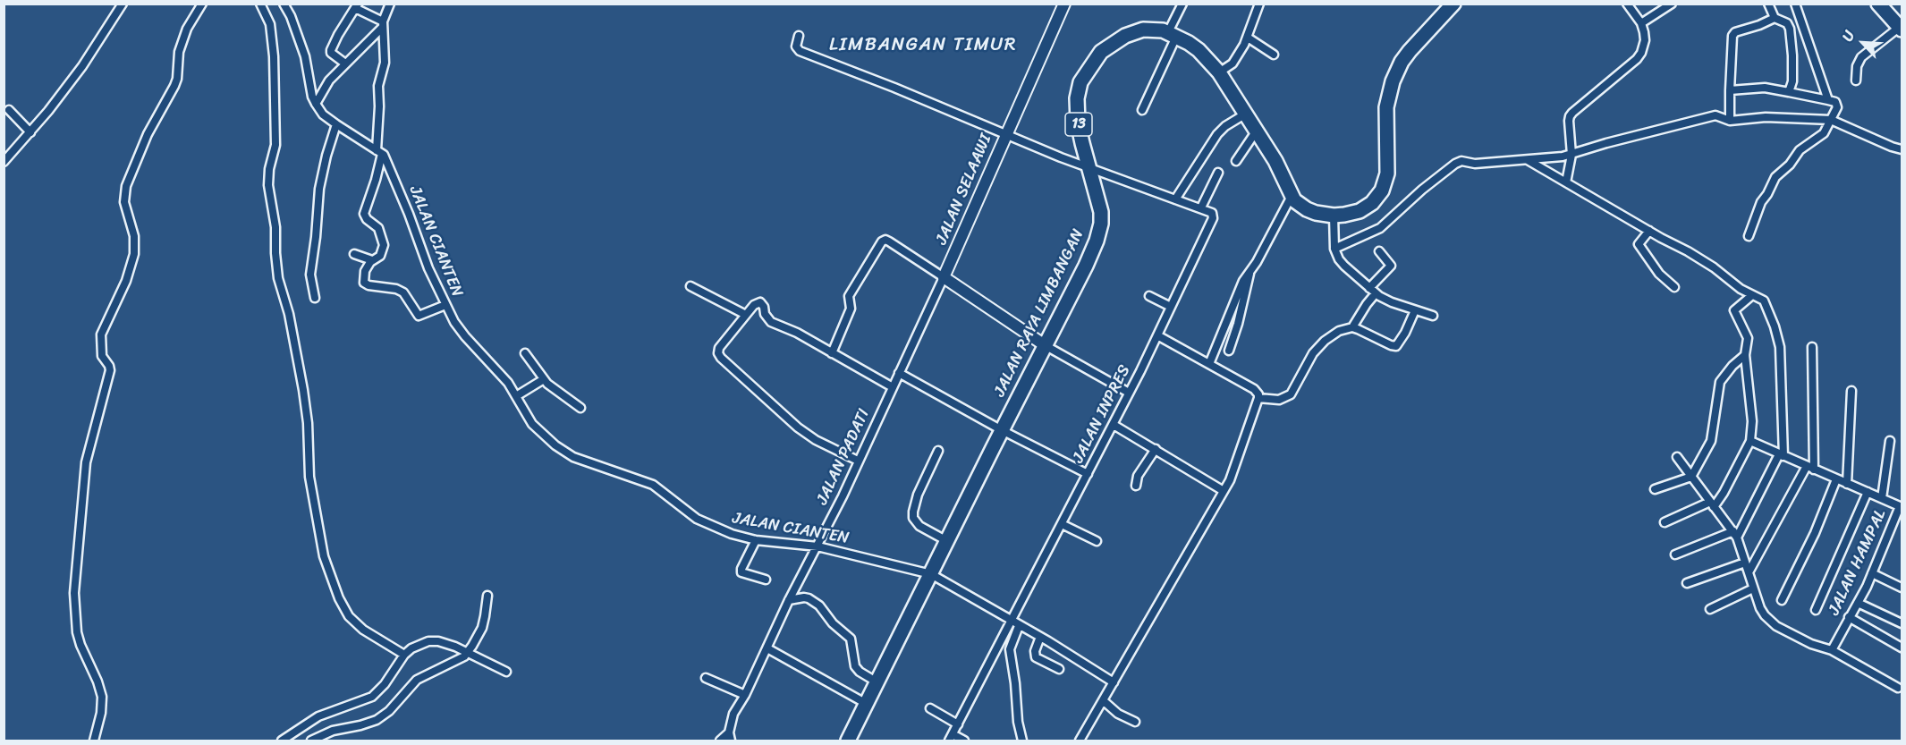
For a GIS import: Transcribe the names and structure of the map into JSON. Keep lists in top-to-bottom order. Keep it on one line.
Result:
{"streets":{"highway":["13","JALAN RAYA LIMBANGAN"],"street":["JALAN SELAAWI","JALAN CIANTEN","JALAN INPRES","JALAN PADATI","JALAN HAMPAL"]},"crossings":[["JALAN SELAAWI","JALAN PADATI"],["JALAN CIANTEN","JALAN RAYA LIMBANGAN"],["JALAN CIANTEN","JALAN INPRES"],["JALAN CIANTEN","JALAN PADATI"]],"districts":["LIMBANGAN TIMUR"],"north":"top left"}
